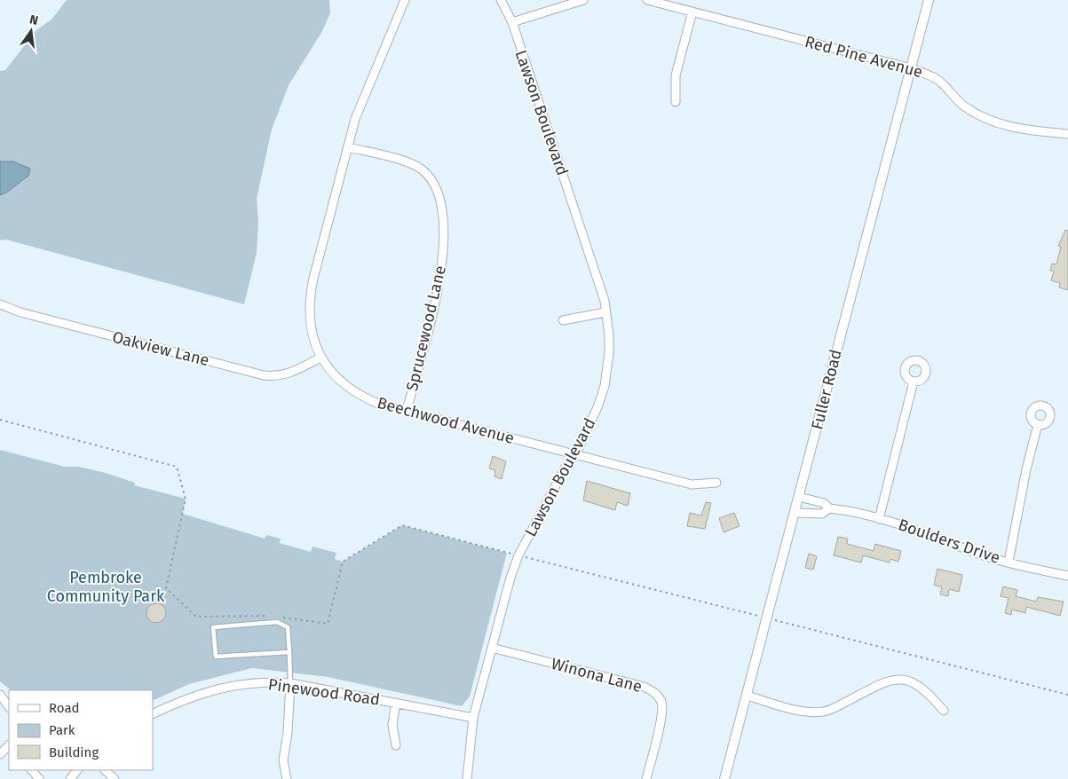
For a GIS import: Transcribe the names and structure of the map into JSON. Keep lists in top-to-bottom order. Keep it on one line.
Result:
{"streets":{"street":["Red Pine Avenue","Lawson Boulevard","Sprucewood Lane","Oakview Lane","Fuller Road","Beechwood Avenue","Boulders Drive","Winona Lane","Pinewood Road"]},"crossings":[["Red Pine Avenue","Fuller Road"],["Lawson Boulevard","Beechwood Avenue"],["Lawson Boulevard","Winona Lane"],["Lawson Boulevard","Pinewood Road"],["Sprucewood Lane","Beechwood Avenue"],["Oakview Lane","Beechwood Avenue"],["Fuller Road","Boulders Drive"]],"parks":["Pembroke Community Park"],"legend":["Road","Park","Building"],"north":"top"}
